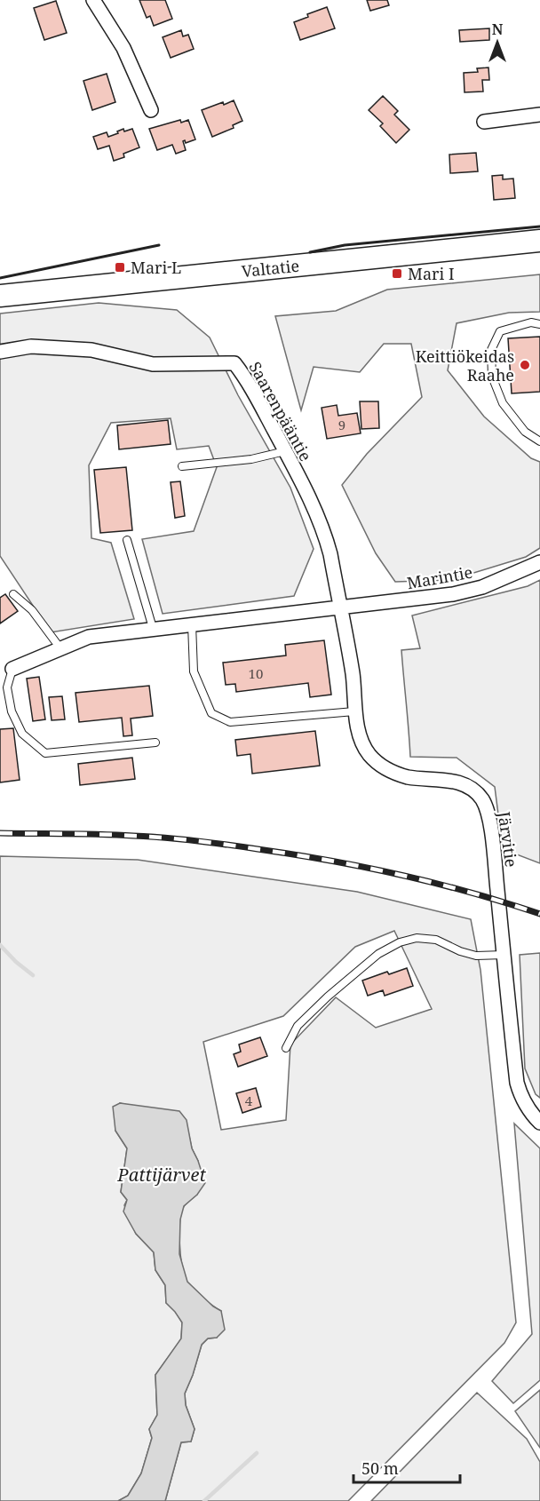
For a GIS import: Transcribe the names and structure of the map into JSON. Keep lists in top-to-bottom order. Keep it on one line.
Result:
{"streets":{"highway":["Valtatie"],"street":["Saarenpääntie","Marintie","Järvitie"]},"crossings":[["Saarenpääntie","Marintie"],["Saarenpääntie","Järvitie"],["Marintie","Järvitie"]],"water":["Pattijärvet"],"places":{"transit":["Mari L","Mari I"],"other":["Keittiökeidas Raahe"]},"house_numbers":["9","10","4"],"scale_bar":"50 m","north":"top"}
